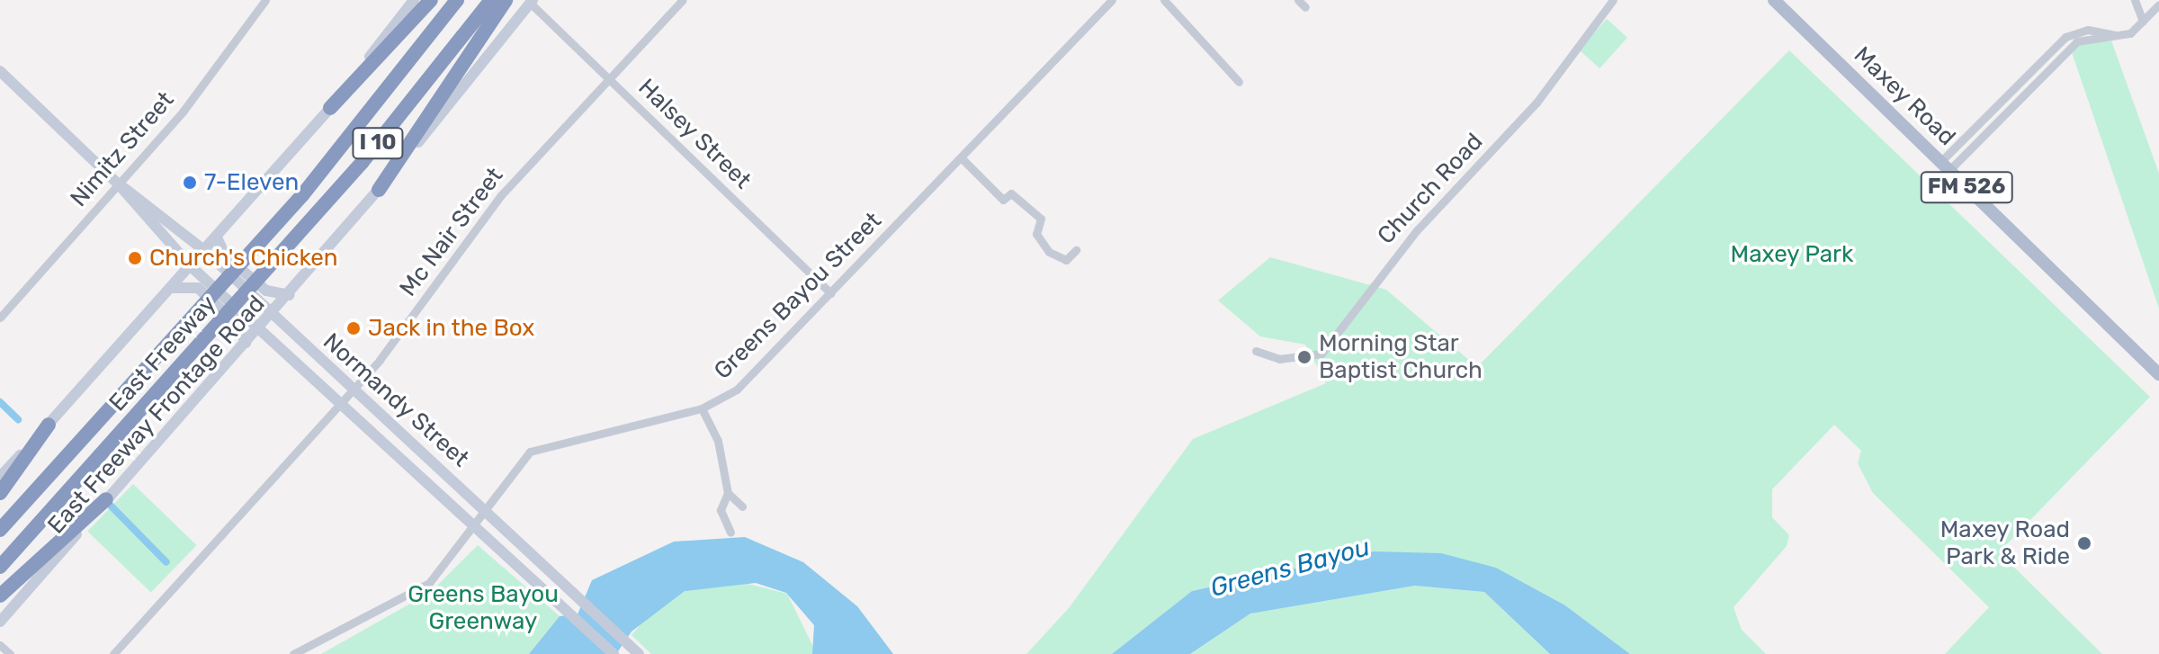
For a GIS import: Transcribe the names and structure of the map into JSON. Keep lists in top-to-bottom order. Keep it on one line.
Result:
{"streets":{"highway":["I 10","East Freeway"],"main road":["Maxey Road","FM 526","Normandy Street","East Freeway Frontage Road"],"street":["Halsey Street","Nimitz Street","Church Road","Mc Nair Street","Greens Bayou Street"]},"crossings":[["Halsey Street","Mc Nair Street"],["Halsey Street","Greens Bayou Street"],["Halsey Street","East Freeway Frontage Road"],["Nimitz Street","Normandy Street"],["Mc Nair Street","Normandy Street"],["Greens Bayou Street","Normandy Street"],["Normandy Street","East Freeway Frontage Road"]],"water":["Greens Bayou"],"parks":["Maxey Park","Greens Bayou Greenway"],"places":["7-Eleven","Church's Chicken","Jack in the Box","Morning Star Baptist Church","Maxey Road Park & Ride"]}
